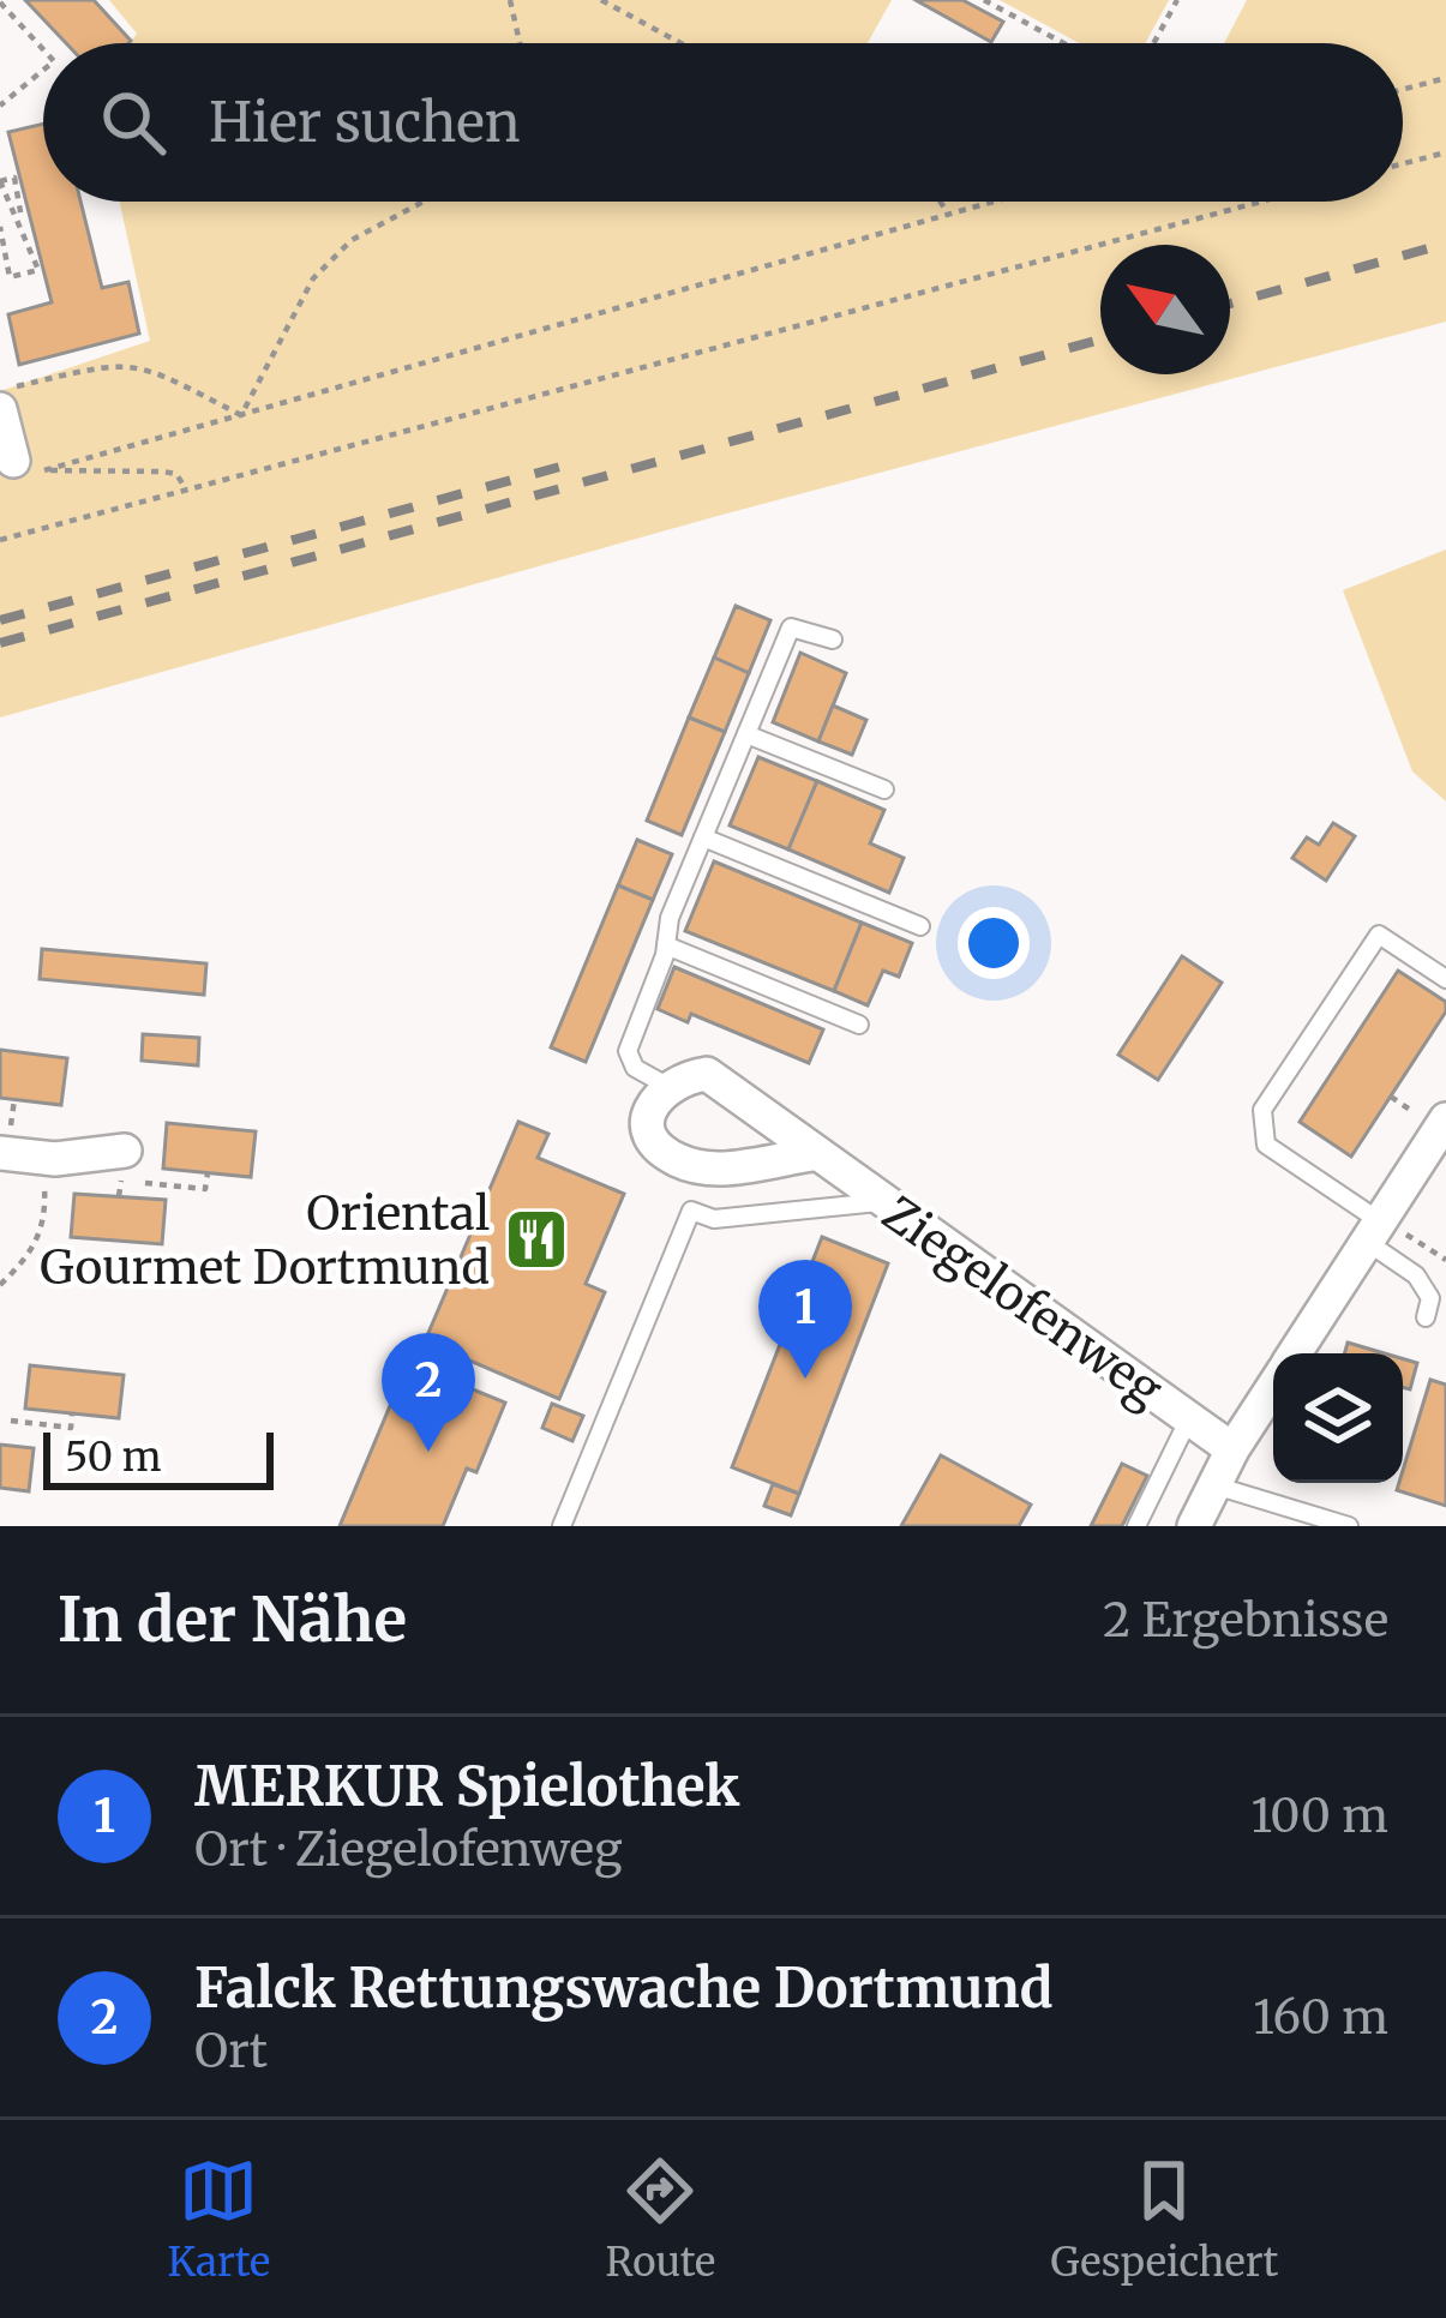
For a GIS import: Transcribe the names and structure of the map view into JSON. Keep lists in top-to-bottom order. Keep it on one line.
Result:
{"streets":{"street":["Ziegelofenweg"]},"places":{"restaurant":["Oriental Gourmet Dortmund"]},"scale_bar":"50 m","north":"top left","page":{"search":"Hier suchen","pins":["1","2"],"scale":"50 m","heading":["In der Nähe","2 Ergebnisse"],"list":[{"mark":"1","name":"MERKUR Spielothek","note":"Ort · Ziegelofenweg","value":"100 m"},{"mark":"2","name":"Falck Rettungswache Dortmund","note":"Ort","value":"160 m"}],"nav":["Karte","Route","Gespeichert"]}}
